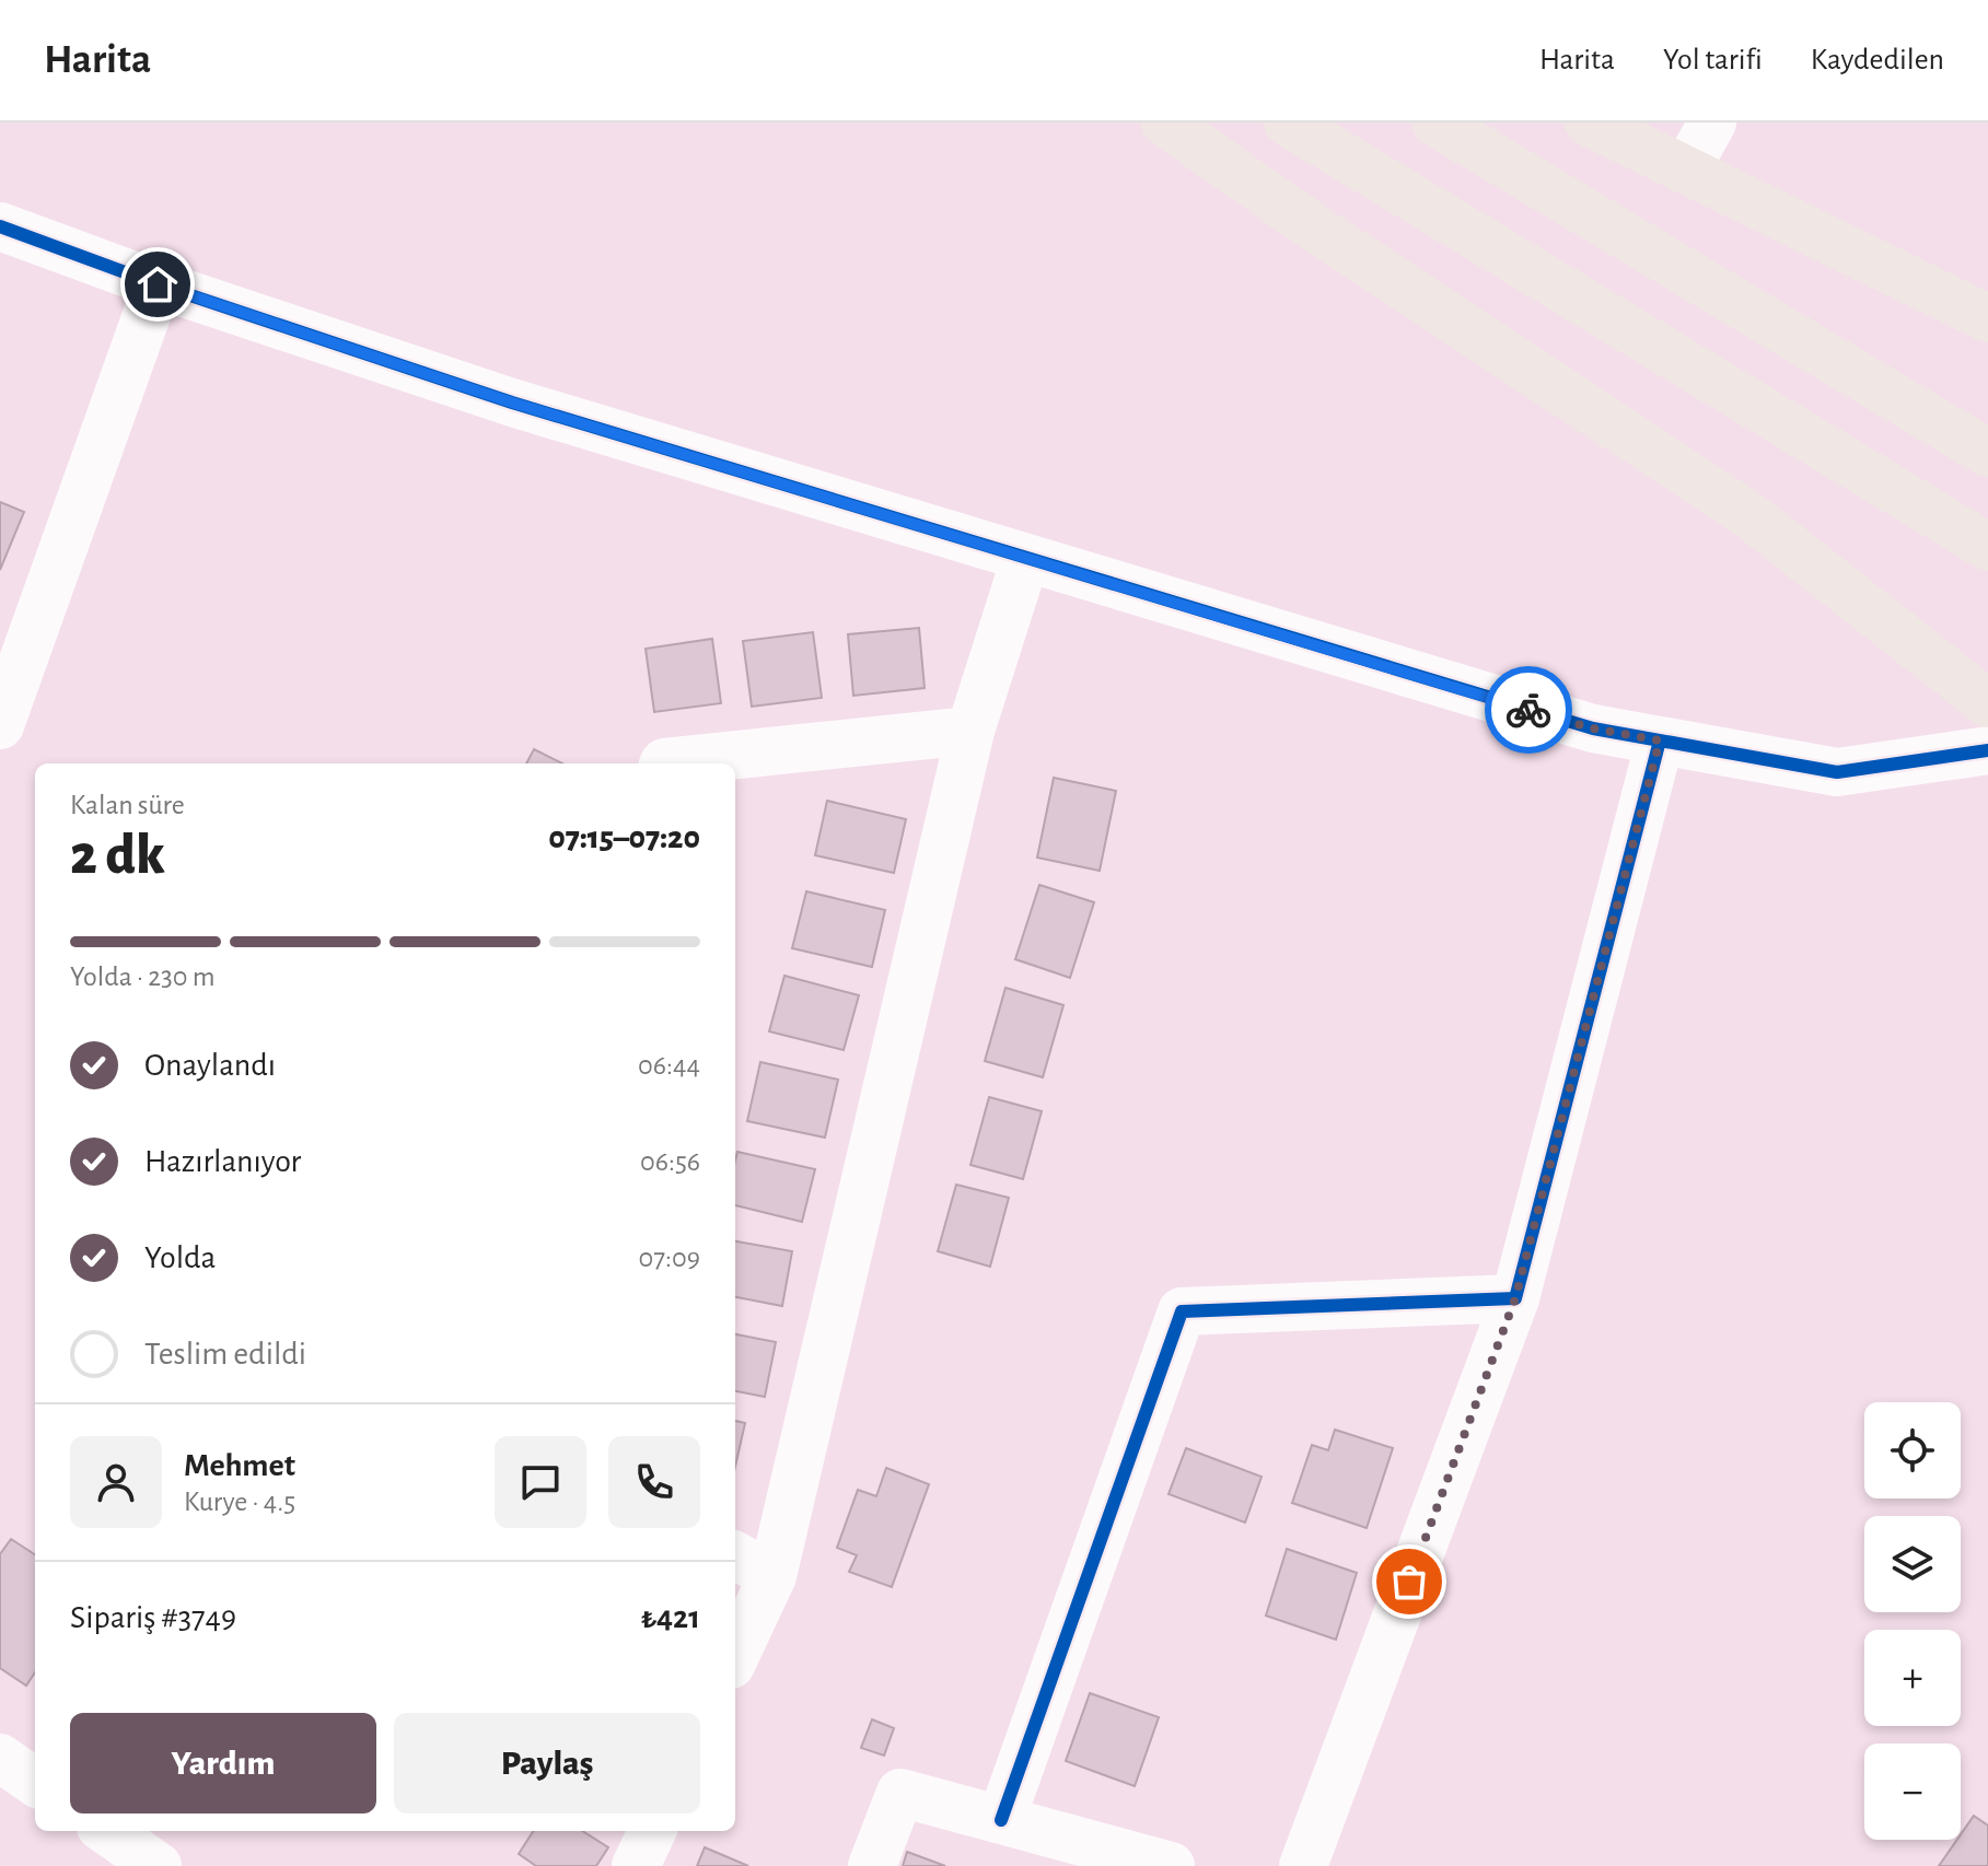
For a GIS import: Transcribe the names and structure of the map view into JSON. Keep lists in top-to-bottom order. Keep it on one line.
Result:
{"page":{"header":"Harita","nav":["Harita","Yol tarifi","Kaydedilen"],"heading":["2 dk","Kalan süre","07:15–07:20"],"panel":["Mehmet","Kurye · 4.5","Sipariş #3749","₺421"],"bar":"Yolda · 230 m","list":[["Onaylandı","06:44"],["Hazırlanıyor","06:56"],["Yolda","07:09"],"Teslim edildi"],"map_buttons":["+","−"],"buttons":["Yardım","Paylaş"]}}
